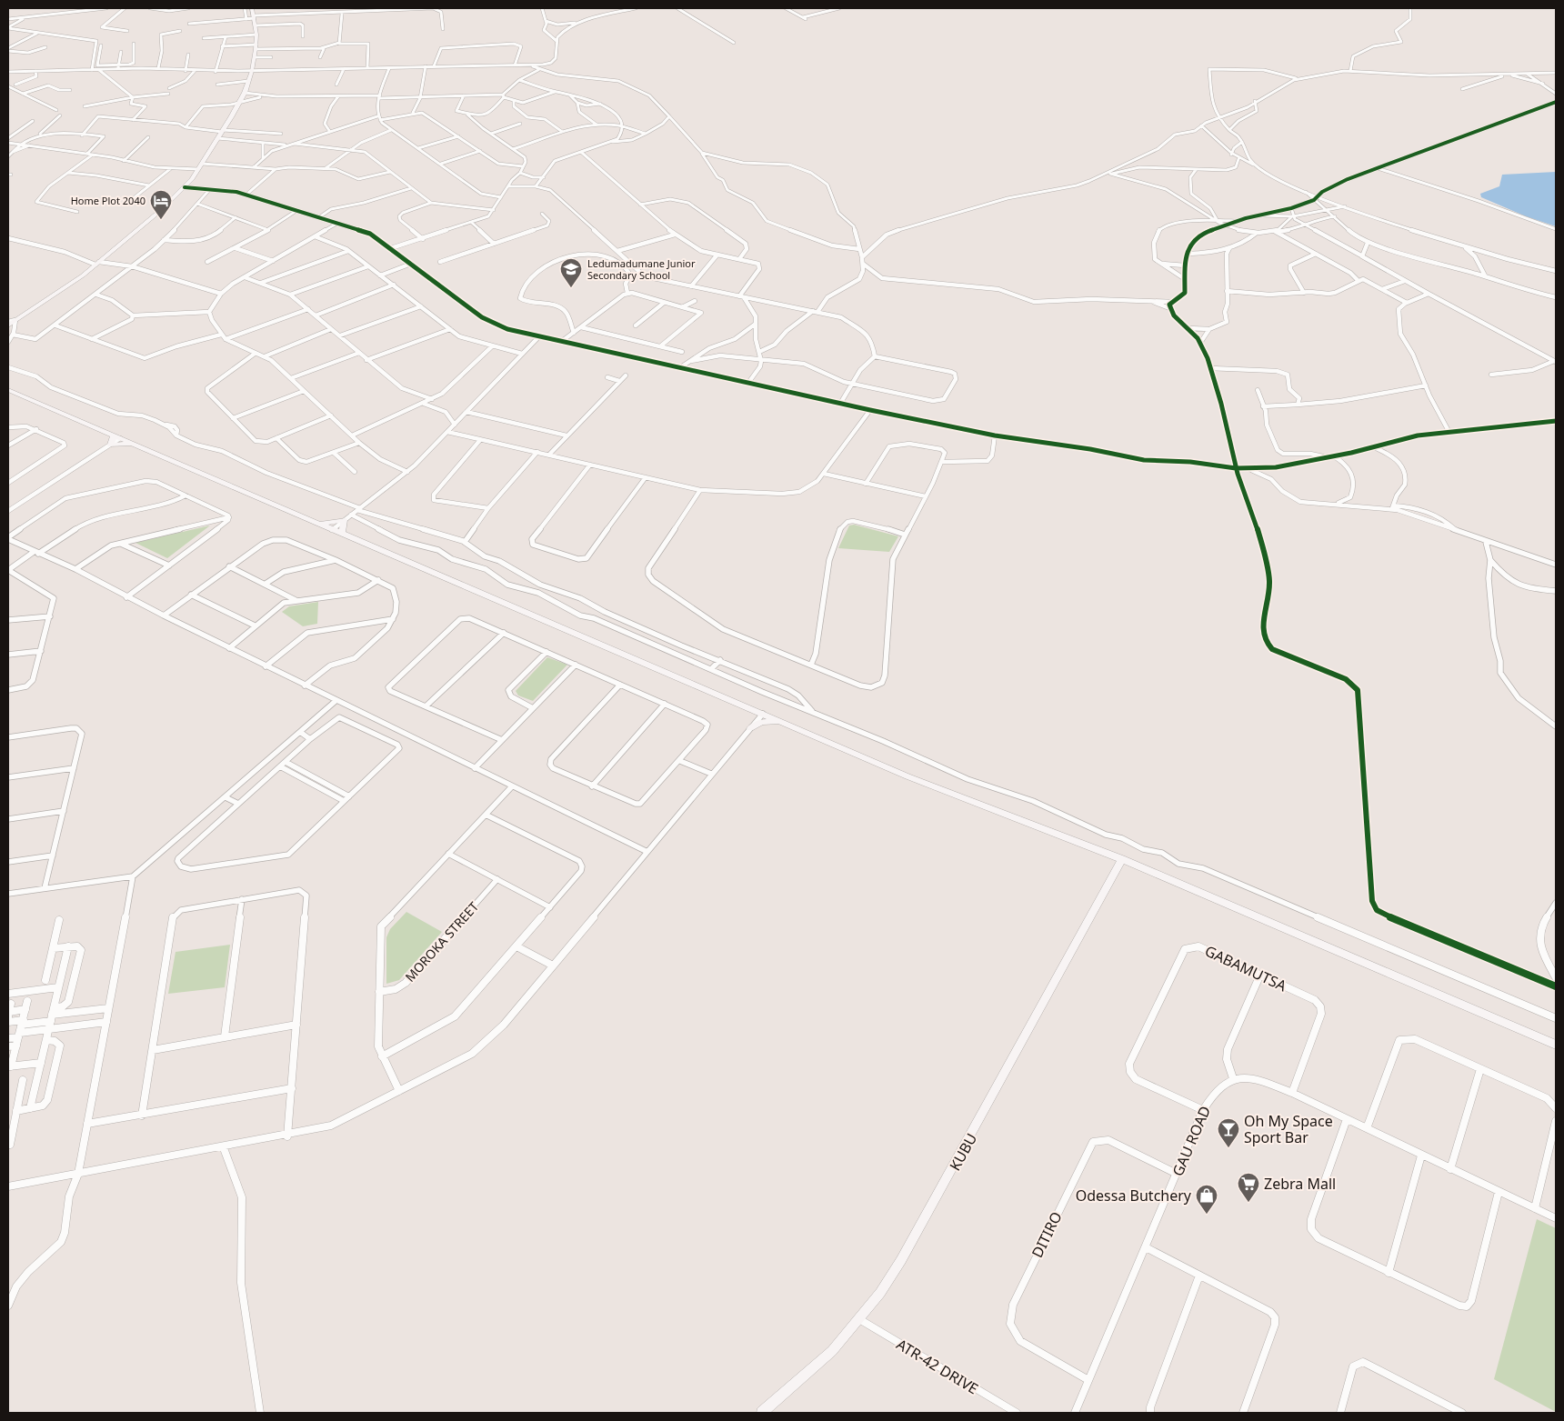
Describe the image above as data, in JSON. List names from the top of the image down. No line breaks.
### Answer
{"streets":{"main road":["KUBU"],"street":["MOROKA STREET","GABAMUTSA","GAU ROAD","DITIRO","ATR-42 DRIVE"]},"crossings":[["GABAMUTSA","GAU ROAD"],["GAU ROAD","DITIRO"],["KUBU","ATR-42 DRIVE"]],"places":{"hotel":["Home Plot 2040"],"school or university":["Ledumadumane Junior Secondary School"],"bar":["Oh My Space Sport Bar"],"supermarket":["Zebra Mall"],"shop":["Odessa Butchery"]}}
